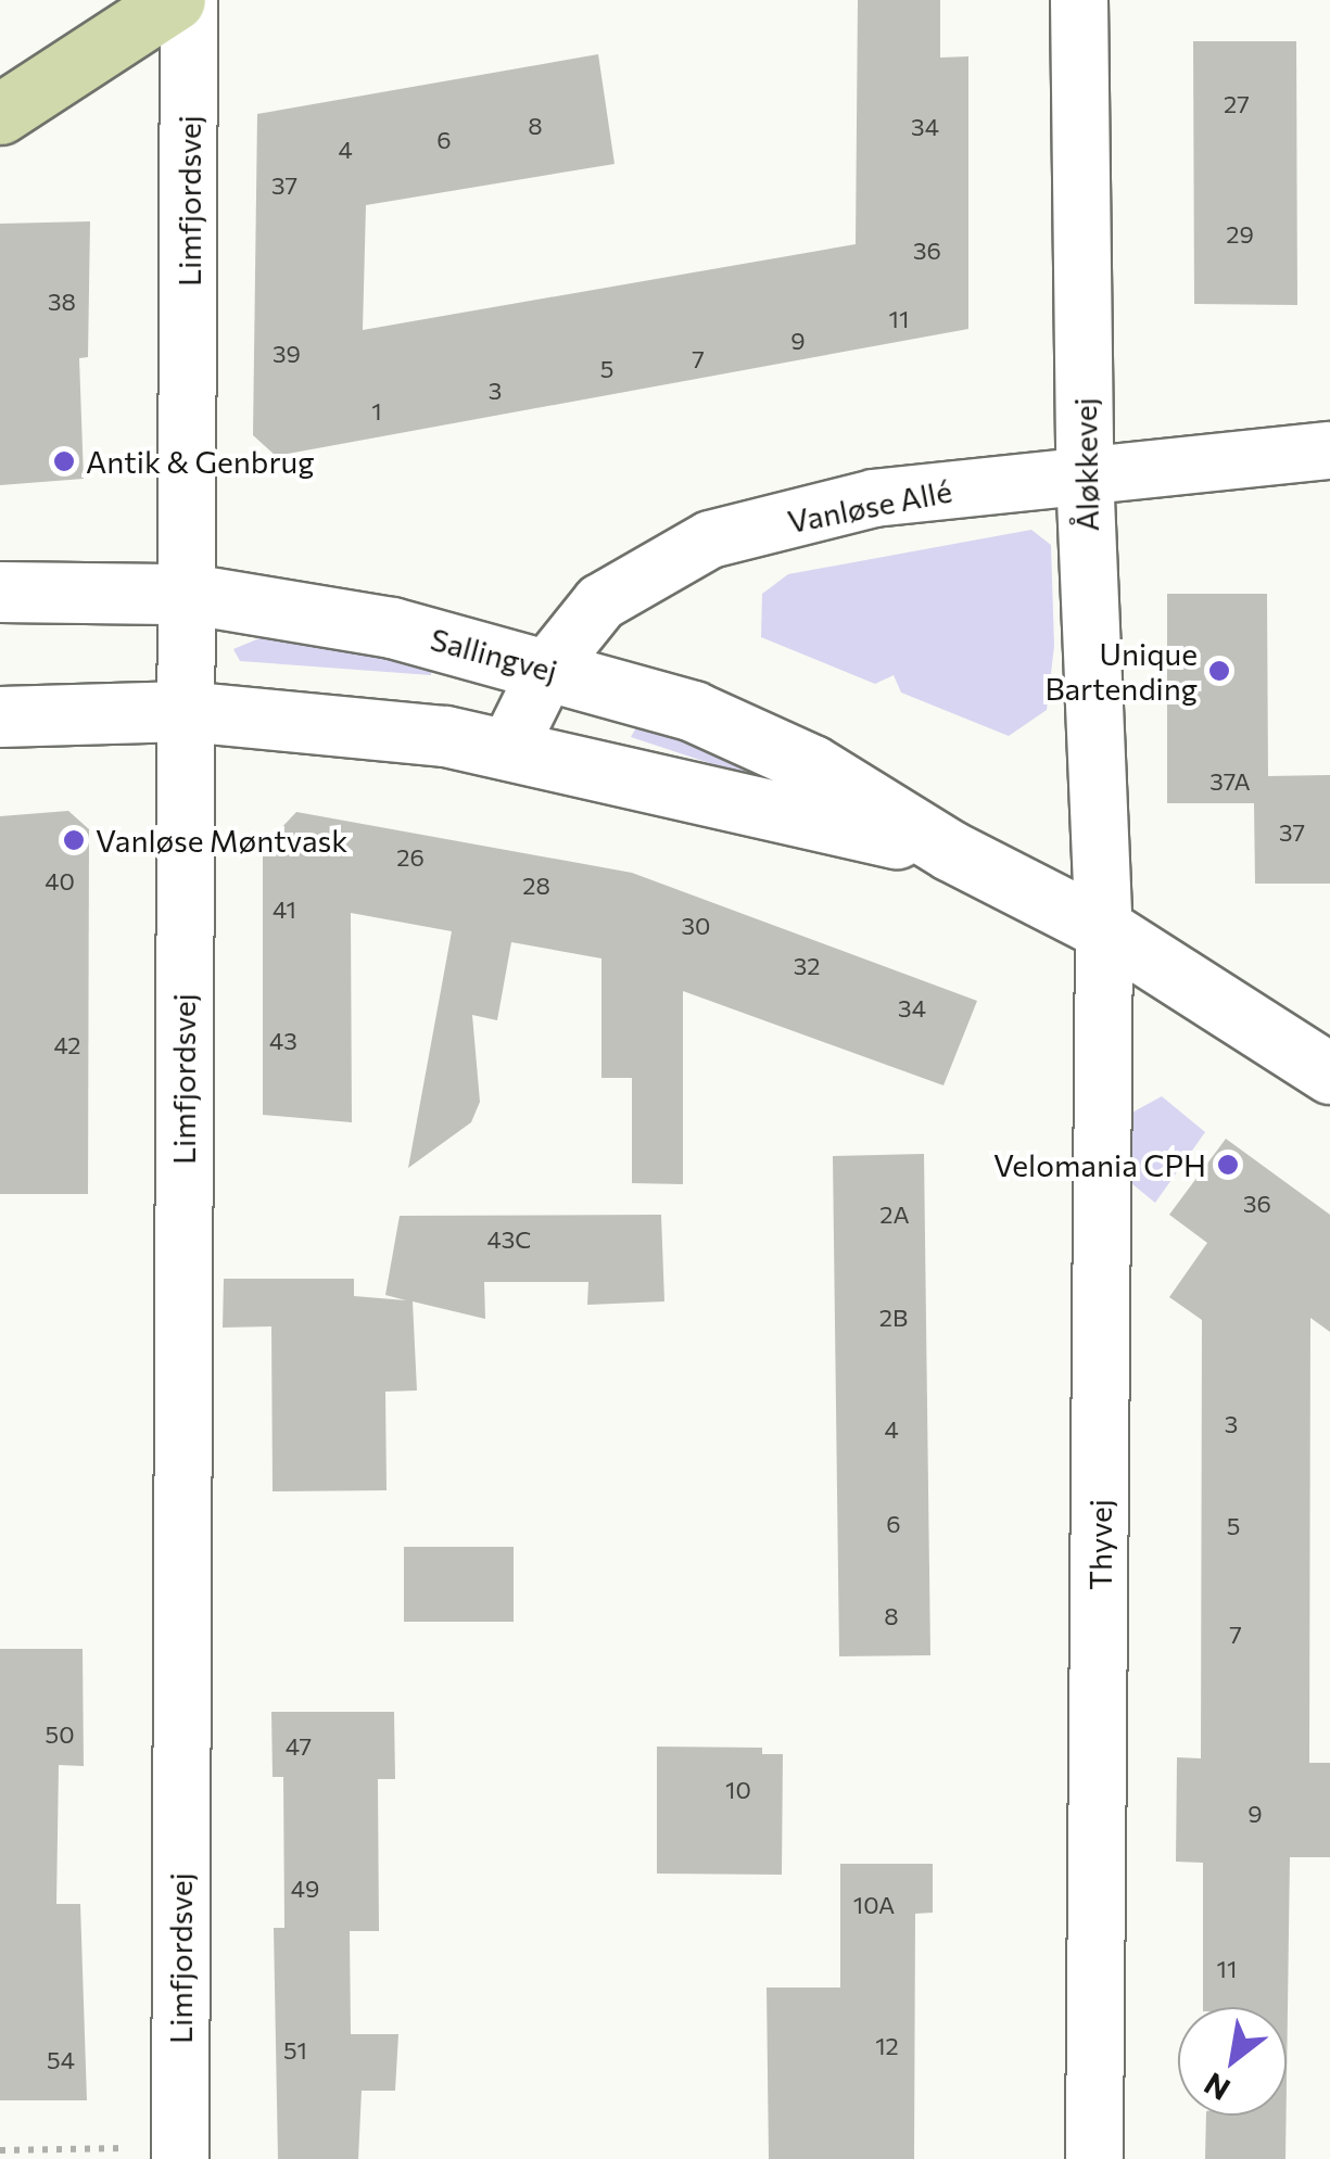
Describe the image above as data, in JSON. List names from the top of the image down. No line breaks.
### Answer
{"streets":{"street":["Limfjordsvej","Åløkkevej","Vanløse Allé","Sallingvej","Thyvej"]},"crossings":[["Limfjordsvej","Sallingvej"],["Åløkkevej","Vanløse Allé"],["Åløkkevej","Sallingvej"],["Åløkkevej","Thyvej"],["Vanløse Allé","Sallingvej"],["Sallingvej","Thyvej"]],"places":["Antik & Genbrug","Unique Bartending","Vanløse Møntvask","Velomania CPH"],"house_numbers":["27","8","34","6","4","37","29","36","38","11","9","39","7","5","3","1","37A","37","26","40","28","41","30","32","34","43","42","36","2A","43C","2B","3","4","6","5","8","7","50","47","10","9","49","10A","11","12","51","54"],"north":"bottom left"}
